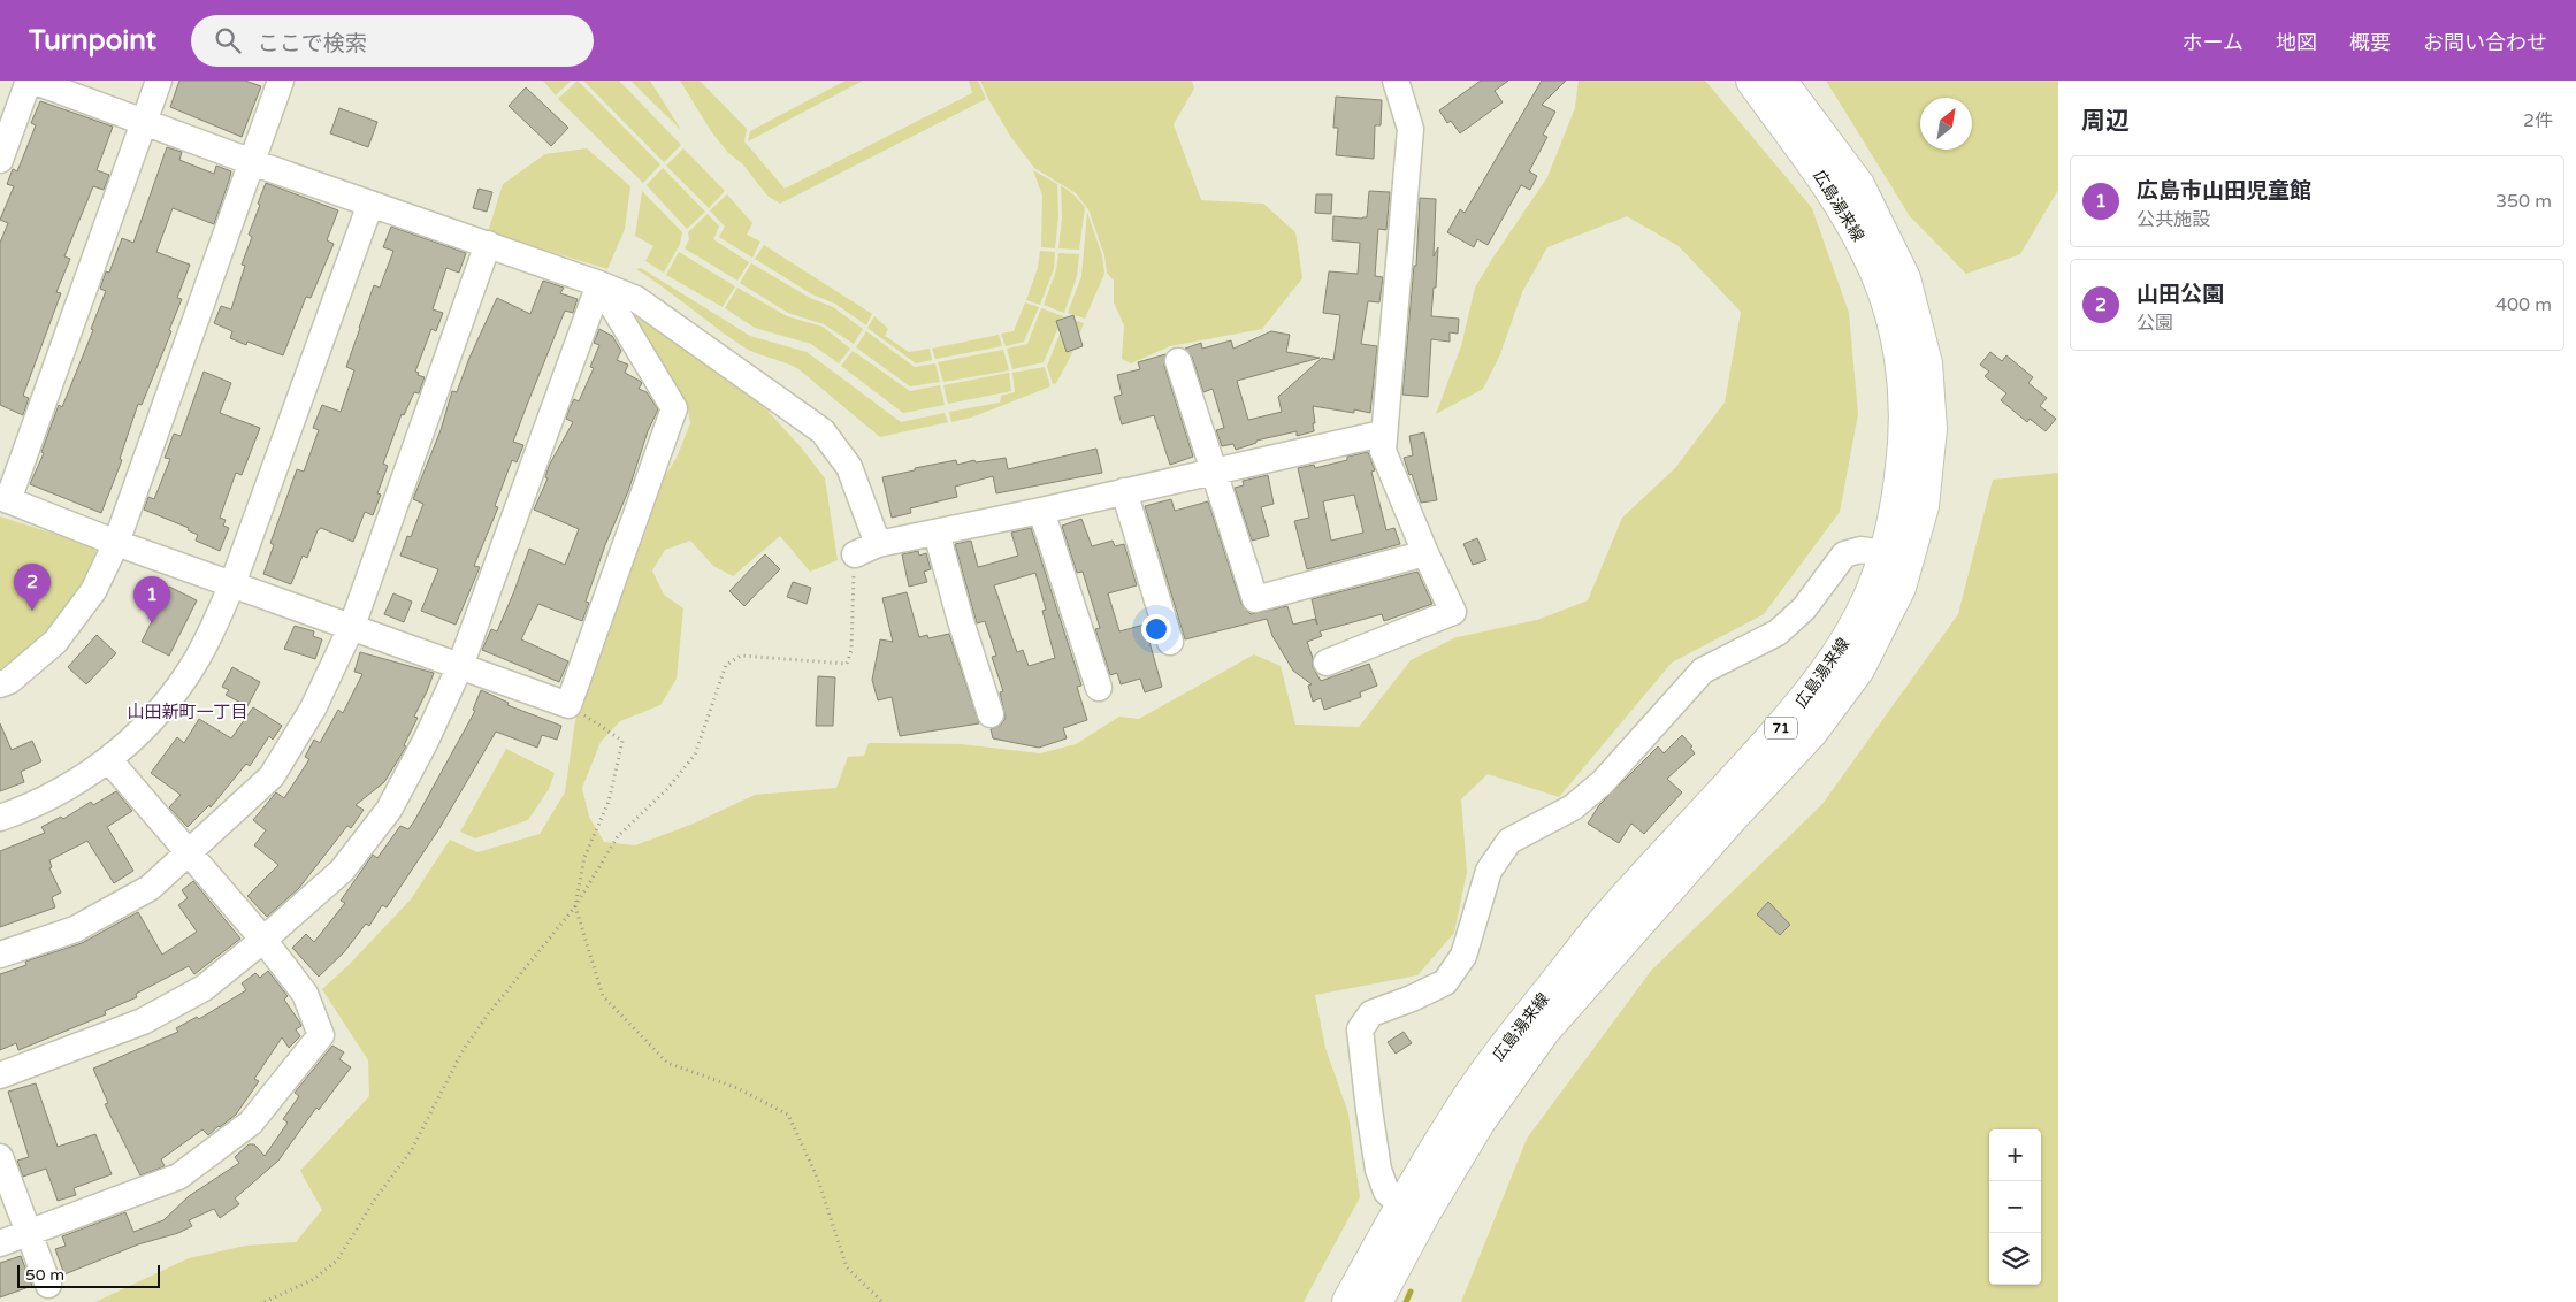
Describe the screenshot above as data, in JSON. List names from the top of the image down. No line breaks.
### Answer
{"streets":{"main road":["広島湯来線","71"]},"districts":["山田新町一丁目"],"scale_bar":"50 m","north":"top right","page":{"header":"Turnpoint","search":"ここで検索","nav":["ホーム","地図","概要","お問い合わせ"],"heading":["周辺","2件"],"list":[{"mark":"1","name":"広島市山田児童館","note":"公共施設","value":"350 m"},{"mark":"2","name":"山田公園","note":"公園","value":"400 m"}],"pins":["2","1"],"map_buttons":["+","−"],"scale":"50 m"}}
